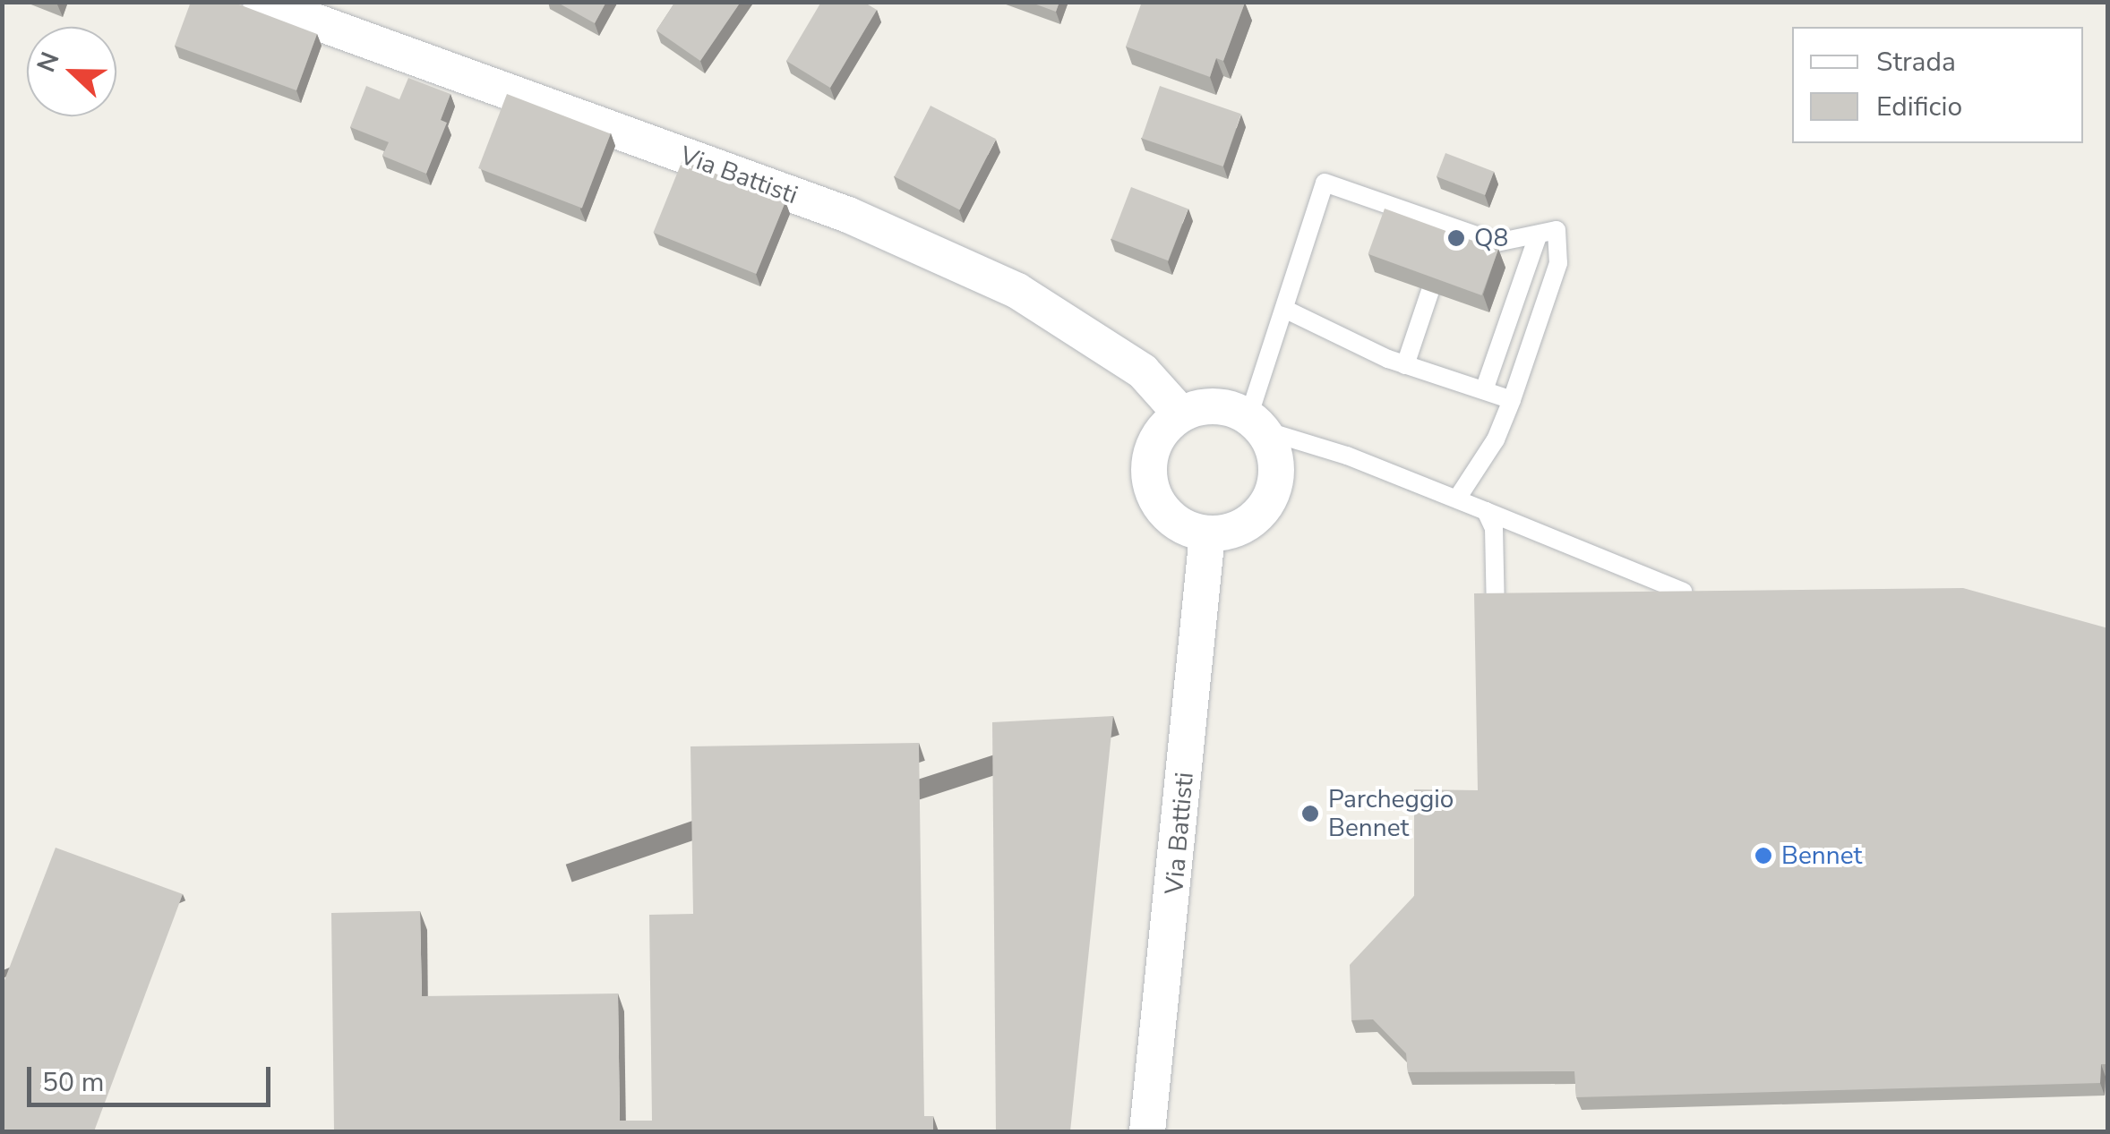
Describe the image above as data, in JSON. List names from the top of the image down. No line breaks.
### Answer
{"streets":{"street":["Via Battisti"]},"places":["Q8","Parcheggio Bennet","Bennet"],"legend":["Strada","Edificio"],"scale_bar":"50 m","north":"left"}
